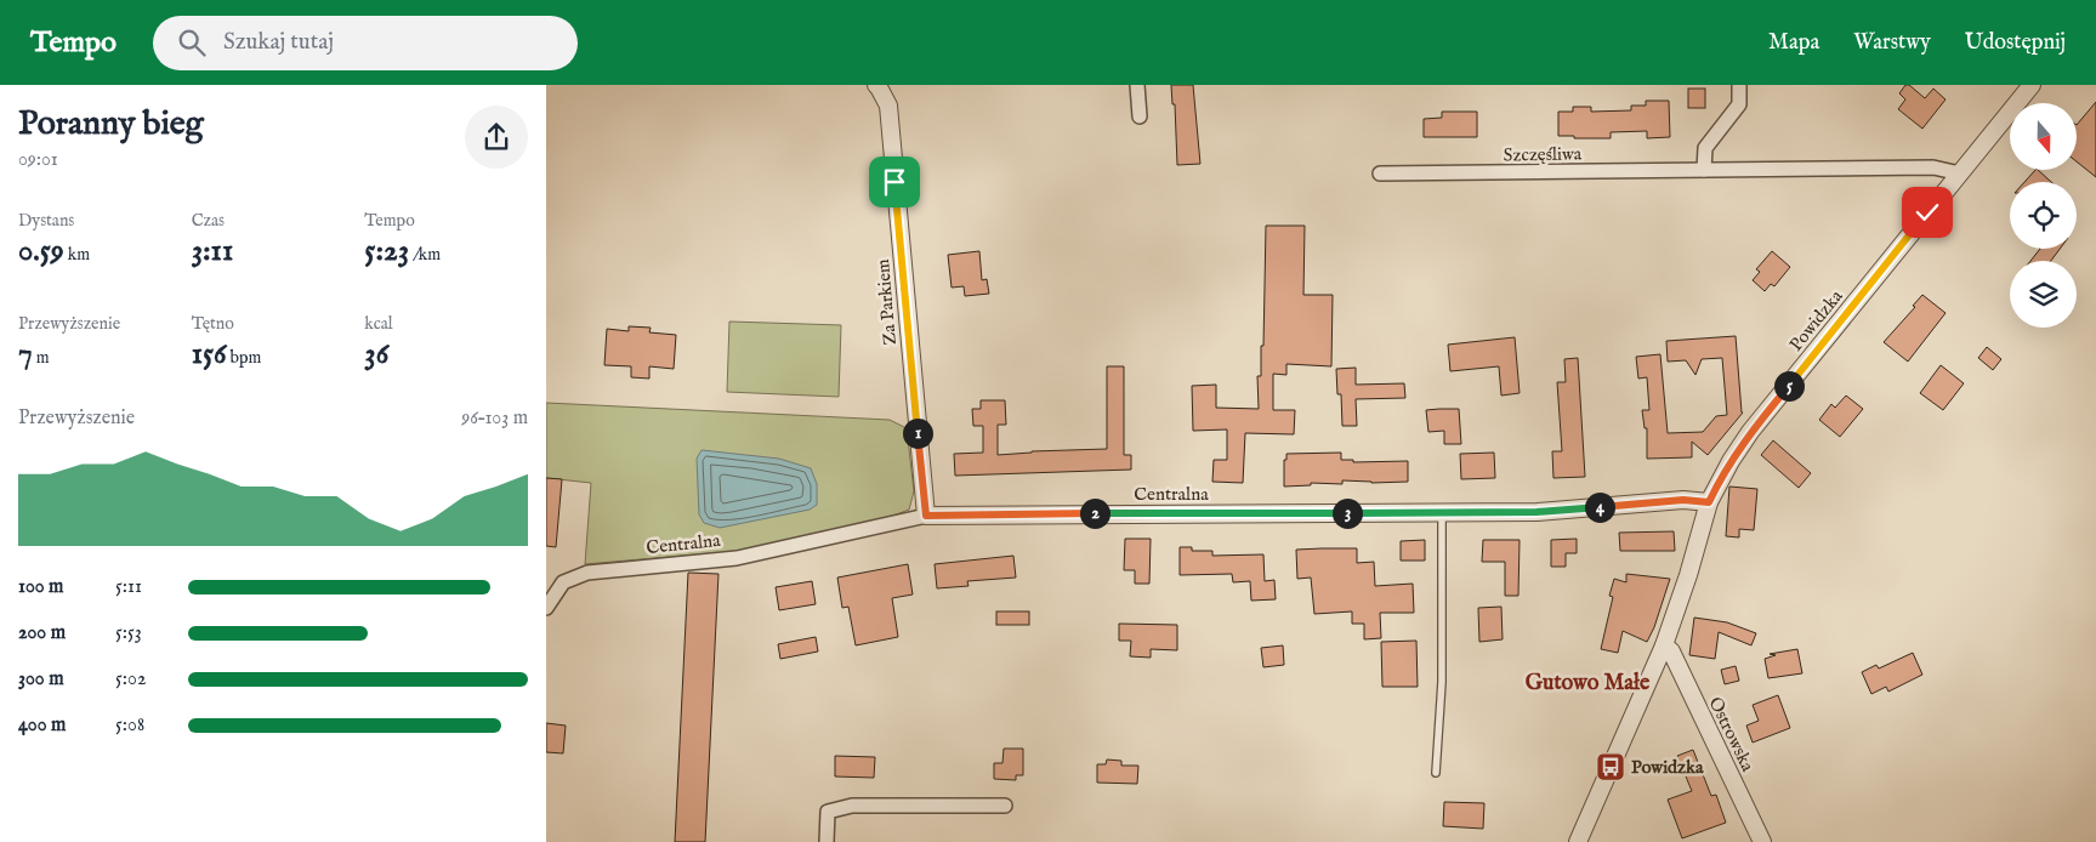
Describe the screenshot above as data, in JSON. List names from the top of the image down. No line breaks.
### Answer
{"streets":{"street":["Szczęśliwa","Za Parkiem","Powidzka","Centralna","Ostrowska"]},"crossings":[["Szczęśliwa","Powidzka"],["Za Parkiem","Centralna"],["Powidzka","Centralna"],["Powidzka","Ostrowska"]],"districts":["Gutowo Małe"],"places":{"bus stop":["Powidzka"]},"north":"bottom","page":{"header":"Tempo","search":"Szukaj tutaj","nav":["Mapa","Warstwy","Udostępnij"],"heading":["Poranny bieg","09:01"],"stats":[["Dystans","0.59 km"],["Czas","3:11"],["Tempo","5:23 /km"],["Przewyższenie","7 m"],["Tętno","156 bpm"],["kcal","36"]],"pins":["5","1","4","2","3"],"chart":["Przewyższenie","96–103 m"],"list":[{"name":"100 m","note":"5:11"},{"name":"200 m","note":"5:53"},{"name":"300 m","note":"5:02"},{"name":"400 m","note":"5:08"}]}}
